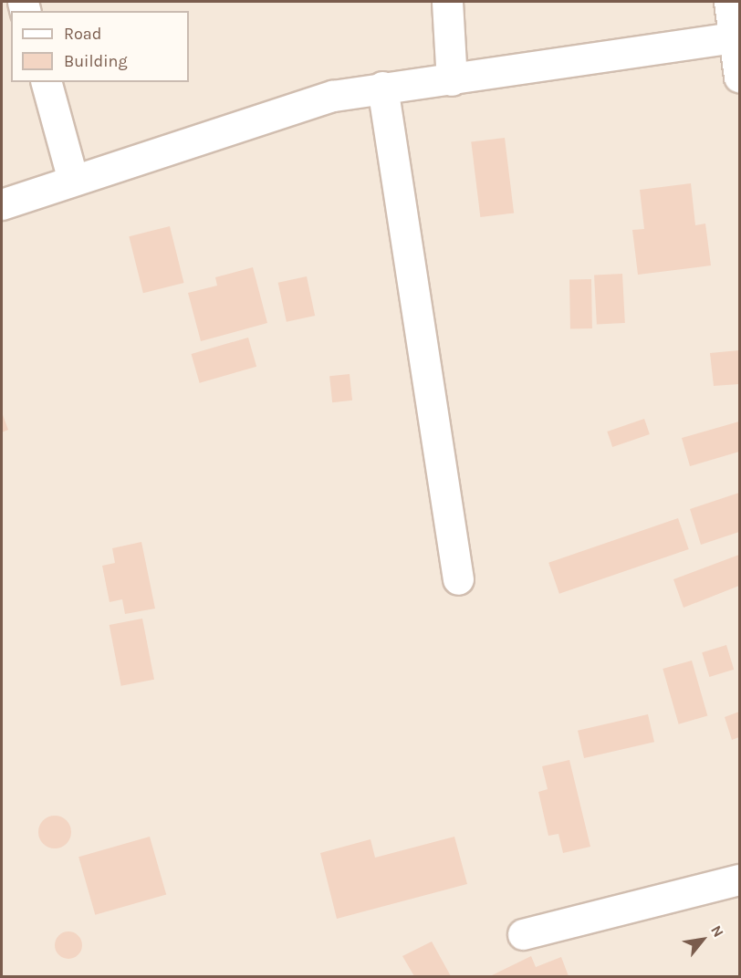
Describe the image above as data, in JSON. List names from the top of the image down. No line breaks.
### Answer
{"legend":["Road","Building"],"north":"top right"}
